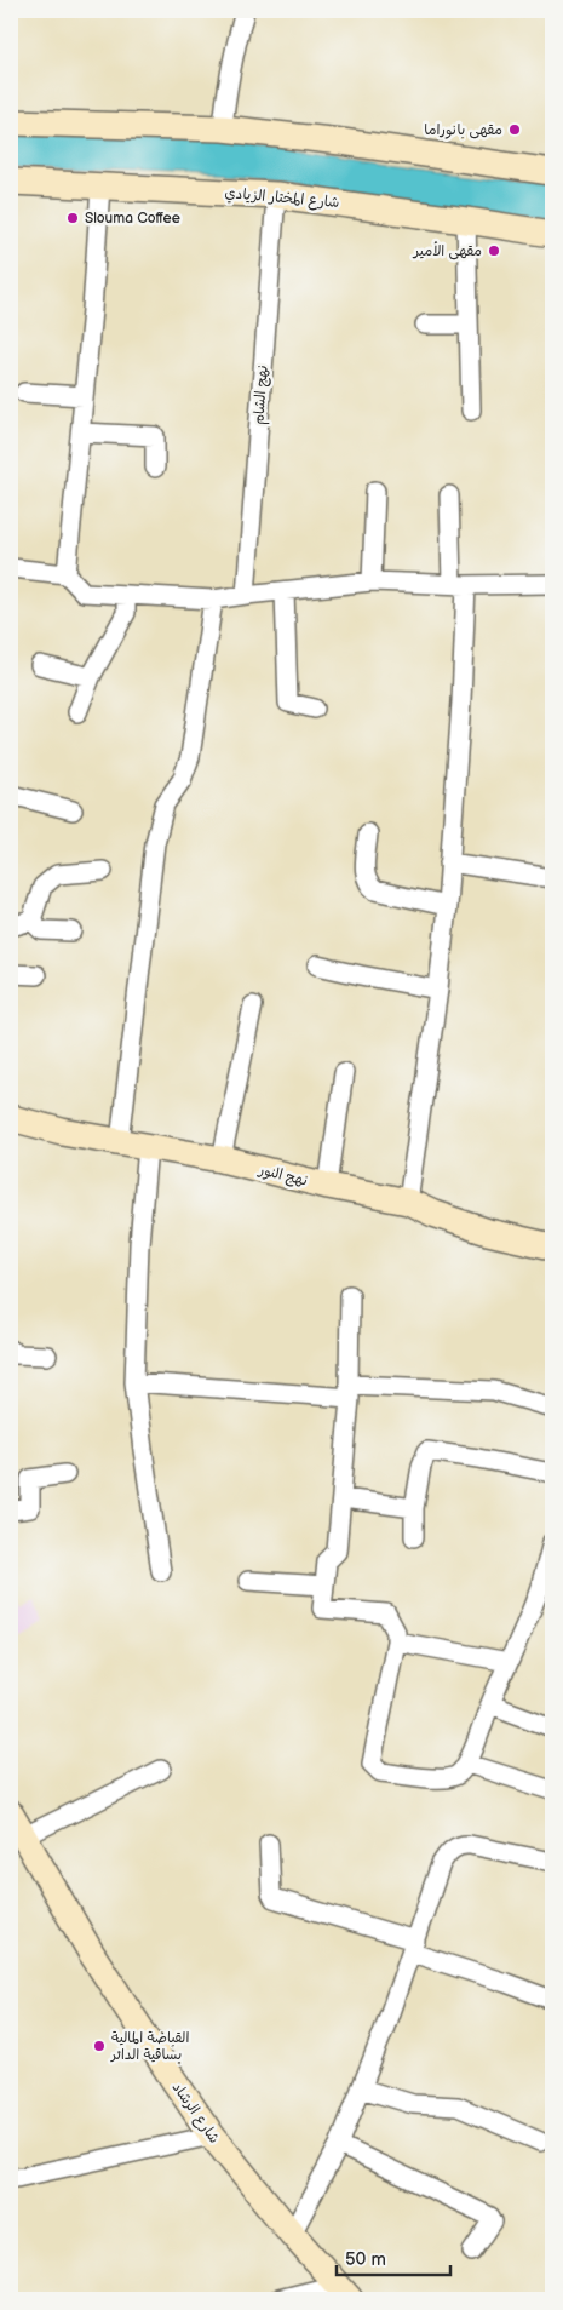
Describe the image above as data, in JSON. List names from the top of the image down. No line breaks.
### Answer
{"streets":{"street":["شارع المختار الزيادي","نهج الشام","نهج النور","شارع الرشاد"]},"crossings":[["شارع المختار الزيادي","نهج الشام"]],"places":["مقهى بانوراما","Slouma Coffee","مقهى الأمير","القباضة المالية بساقية الدائر"],"scale_bar":"50 m"}
